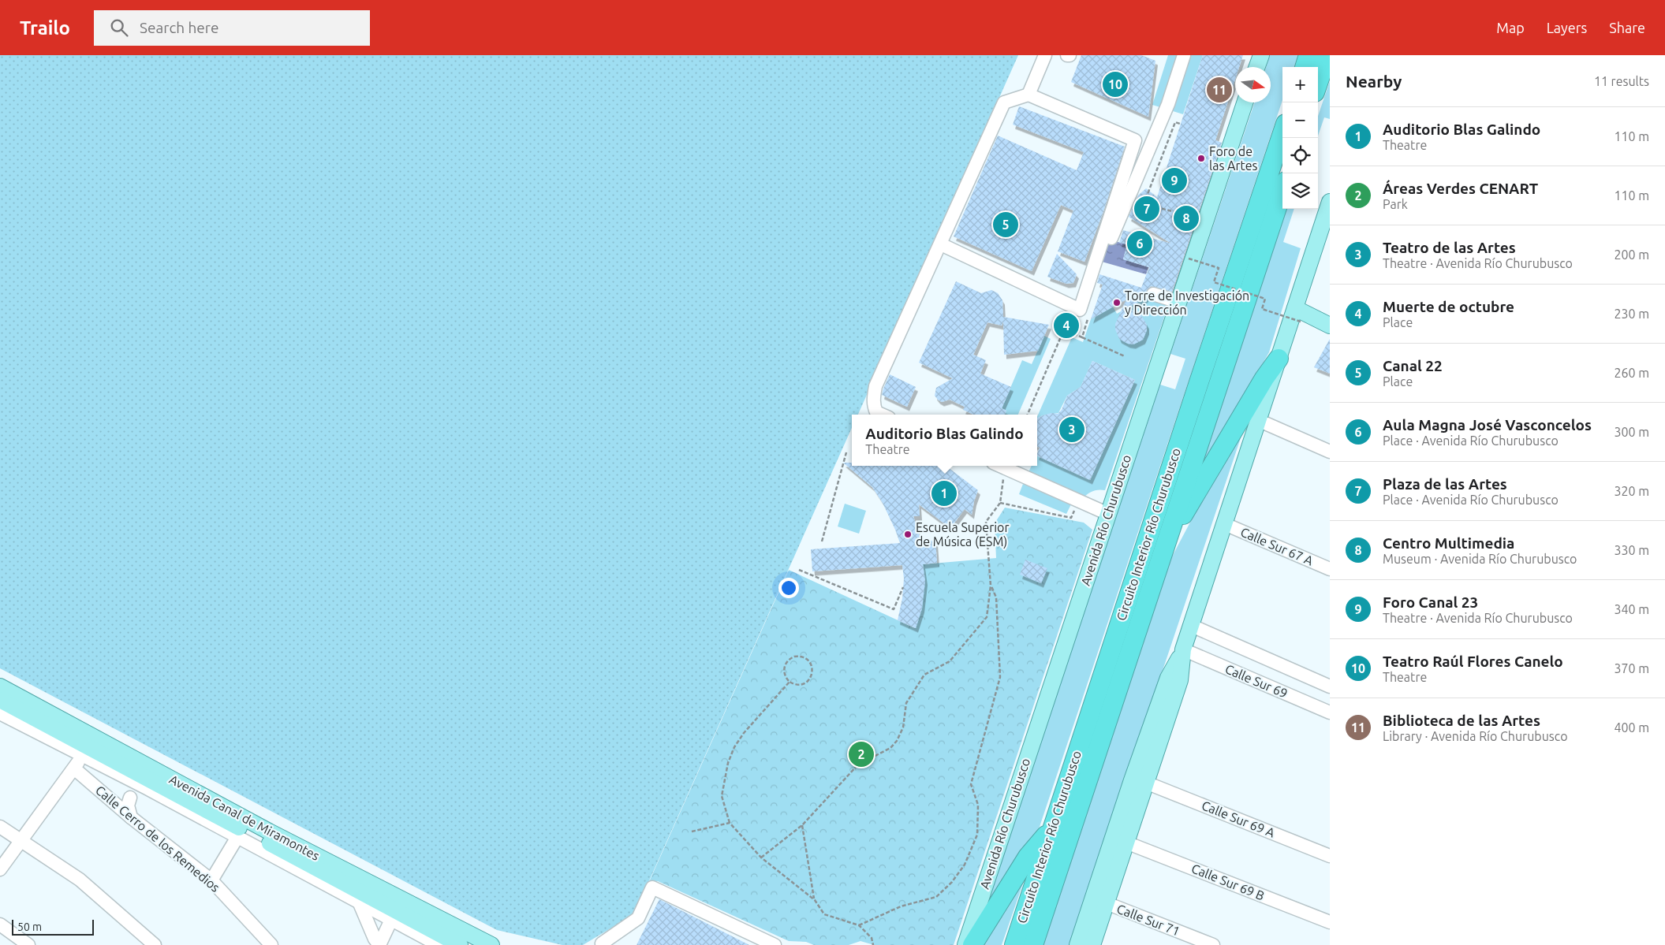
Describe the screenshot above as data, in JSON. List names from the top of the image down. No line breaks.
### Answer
{"streets":{"highway":["Circuito Interior Río Churubusco"],"main road":["Avenida Río Churubusco","Avenida Canal de Miramontes"],"street":["Calle Sur 67 A","Calle Sur 69","Calle Sur 69 A","Calle Cerro de los Remedios","Calle Sur 69 B","Calle Sur 71"]},"places":["Foro de las Artes","Torre de Investigación y Dirección","Escuela Superior de Música (ESM)"],"scale_bar":"50 m","north":"right","page":{"header":"Trailo","search":"Search here","nav":["Map","Layers","Share"],"heading":["Nearby","11 results"],"map_buttons":["+","−"],"pins":["10","11","9","7","8","5","6","4","3","1","2"],"list":[{"mark":"1","name":"Auditorio Blas Galindo","note":"Theatre","value":"110 m"},{"mark":"2","name":"Áreas Verdes CENART","note":"Park","value":"110 m"},{"mark":"3","name":"Teatro de las Artes","note":"Theatre · Avenida Río Churubusco","value":"200 m"},{"mark":"4","name":"Muerte de octubre","note":"Place","value":"230 m"},{"mark":"5","name":"Canal 22","note":"Place","value":"260 m"},{"mark":"6","name":"Aula Magna José Vasconcelos","note":"Place · Avenida Río Churubusco","value":"300 m"},{"mark":"7","name":"Plaza de las Artes","note":"Place · Avenida Río Churubusco","value":"320 m"},{"mark":"8","name":"Centro Multimedia","note":"Museum · Avenida Río Churubusco","value":"330 m"},{"mark":"9","name":"Foro Canal 23","note":"Theatre · Avenida Río Churubusco","value":"340 m"},{"mark":"10","name":"Teatro Raúl Flores Canelo","note":"Theatre","value":"370 m"},{"mark":"11","name":"Biblioteca de las Artes","note":"Library · Avenida Río Churubusco","value":"400 m"}],"popup":["Auditorio Blas Galindo","Theatre"],"scale":"50 m"}}
